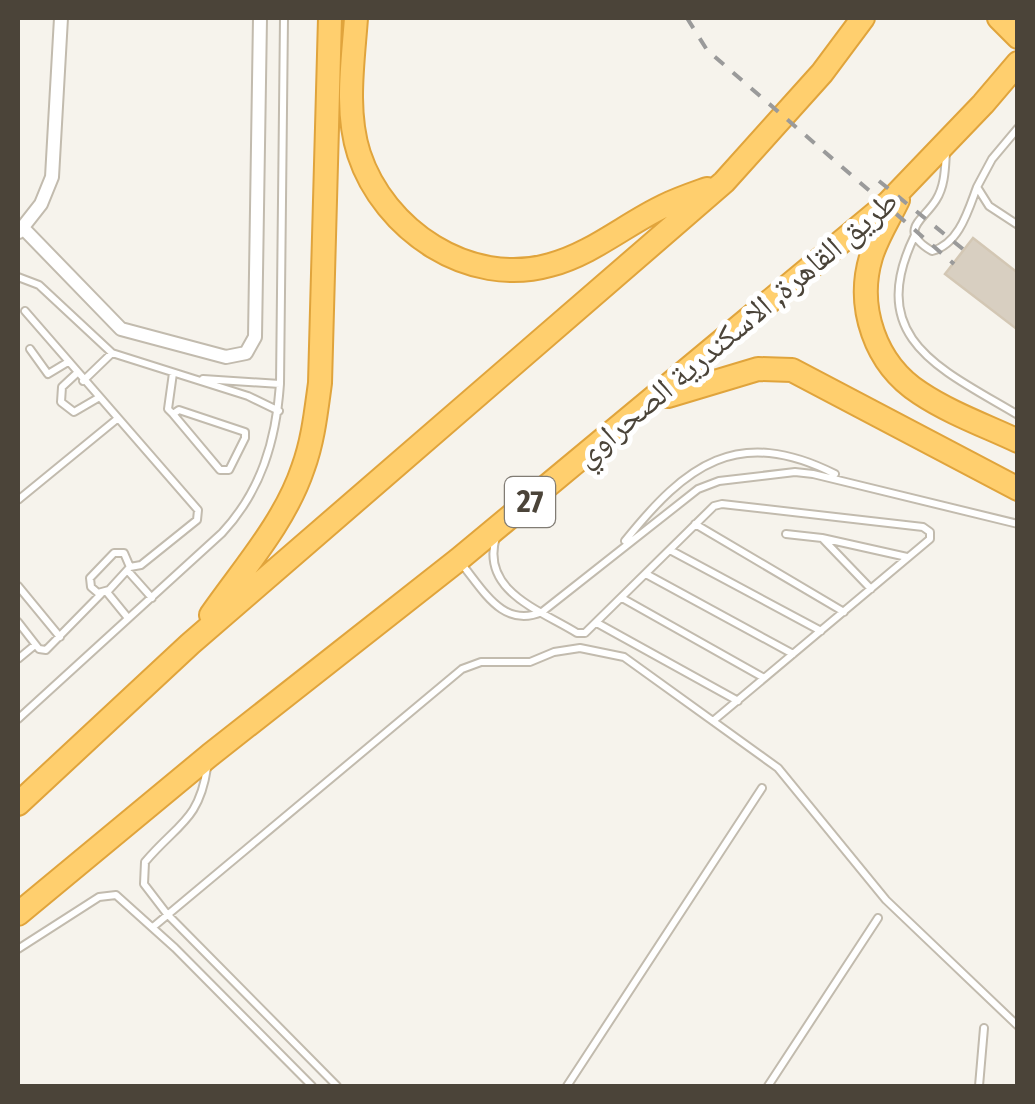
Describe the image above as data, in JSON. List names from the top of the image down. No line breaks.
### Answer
{"streets":{"highway":["طريق القاهرة, الاسكندرية الصحراوي","27"]}}
